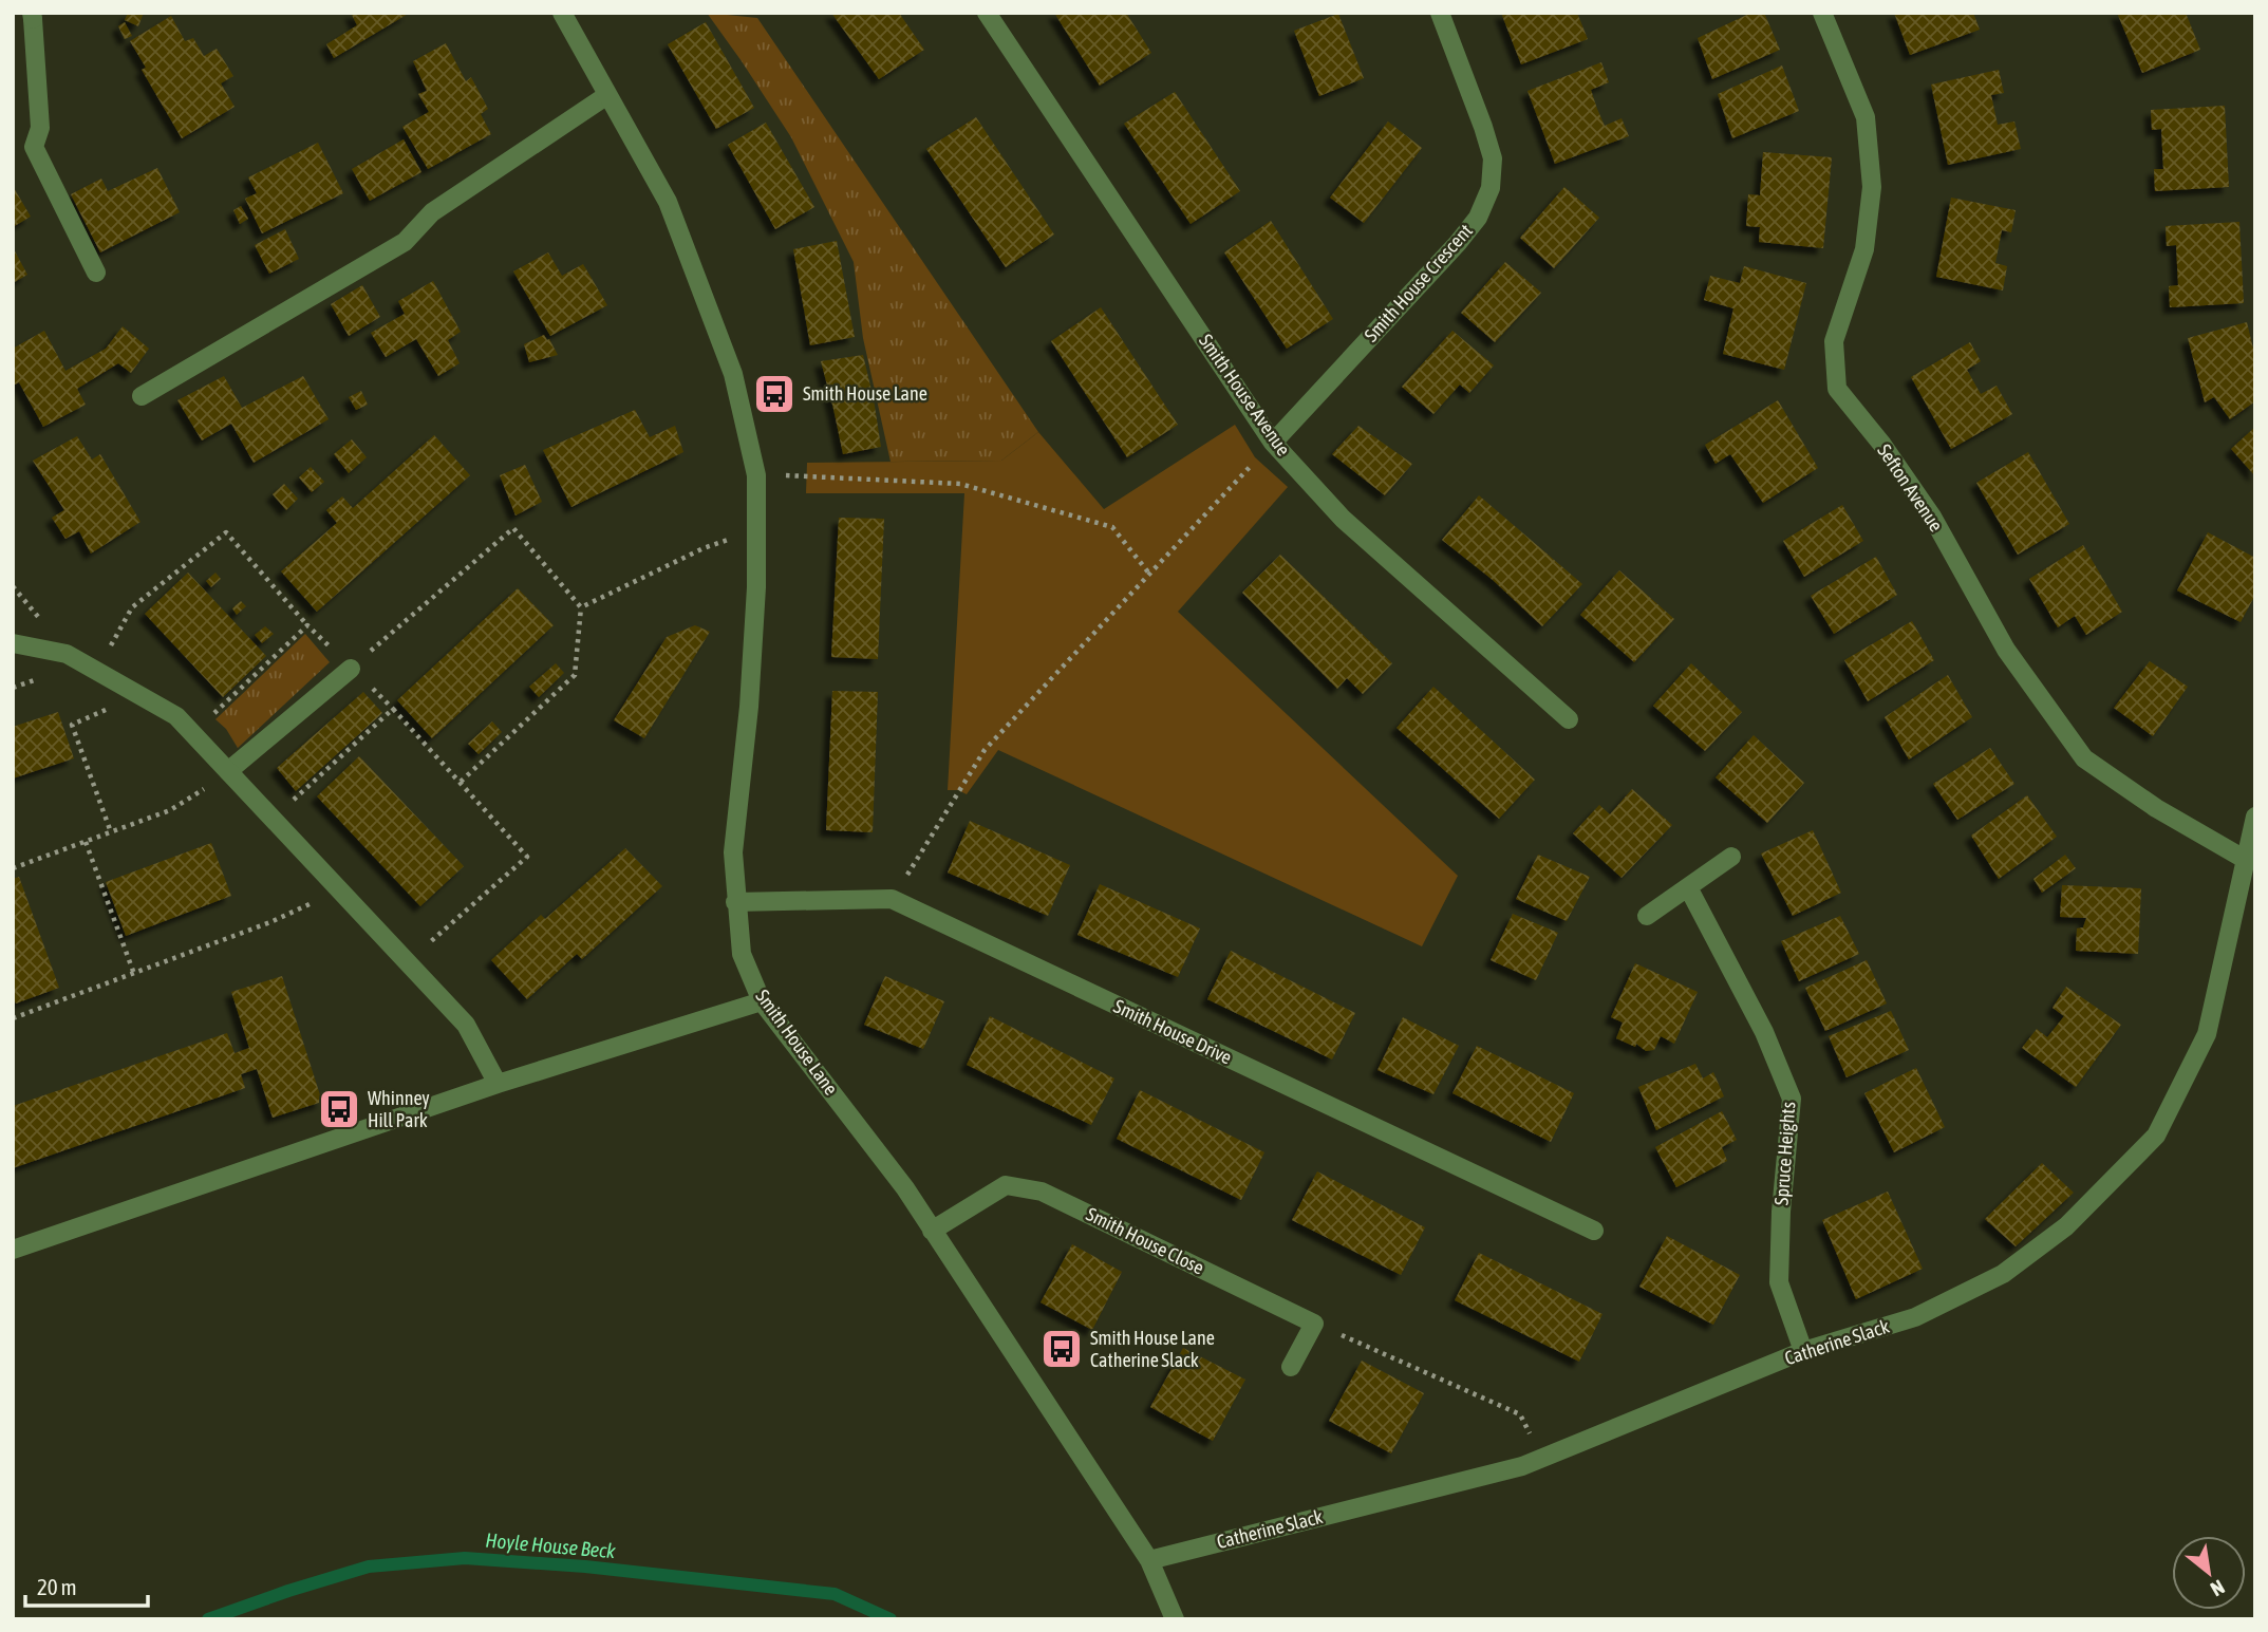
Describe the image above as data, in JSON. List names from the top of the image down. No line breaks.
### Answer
{"streets":{"street":["Smith House Crescent","Smith House Avenue","Sefton Avenue","Smith House Drive","Smith House Lane","Spruce Heights","Smith House Close","Catherine Slack"]},"crossings":[["Smith House Crescent","Smith House Avenue"],["Sefton Avenue","Catherine Slack"],["Smith House Drive","Smith House Lane"],["Smith House Lane","Smith House Close"],["Smith House Lane","Catherine Slack"],["Spruce Heights","Catherine Slack"]],"water":["Hoyle House Beck"],"places":{"bus stop":["Smith House Lane","Whinney Hill Park","Smith House Lane Catherine Slack"]},"scale_bar":"20 m","north":"bottom right"}
